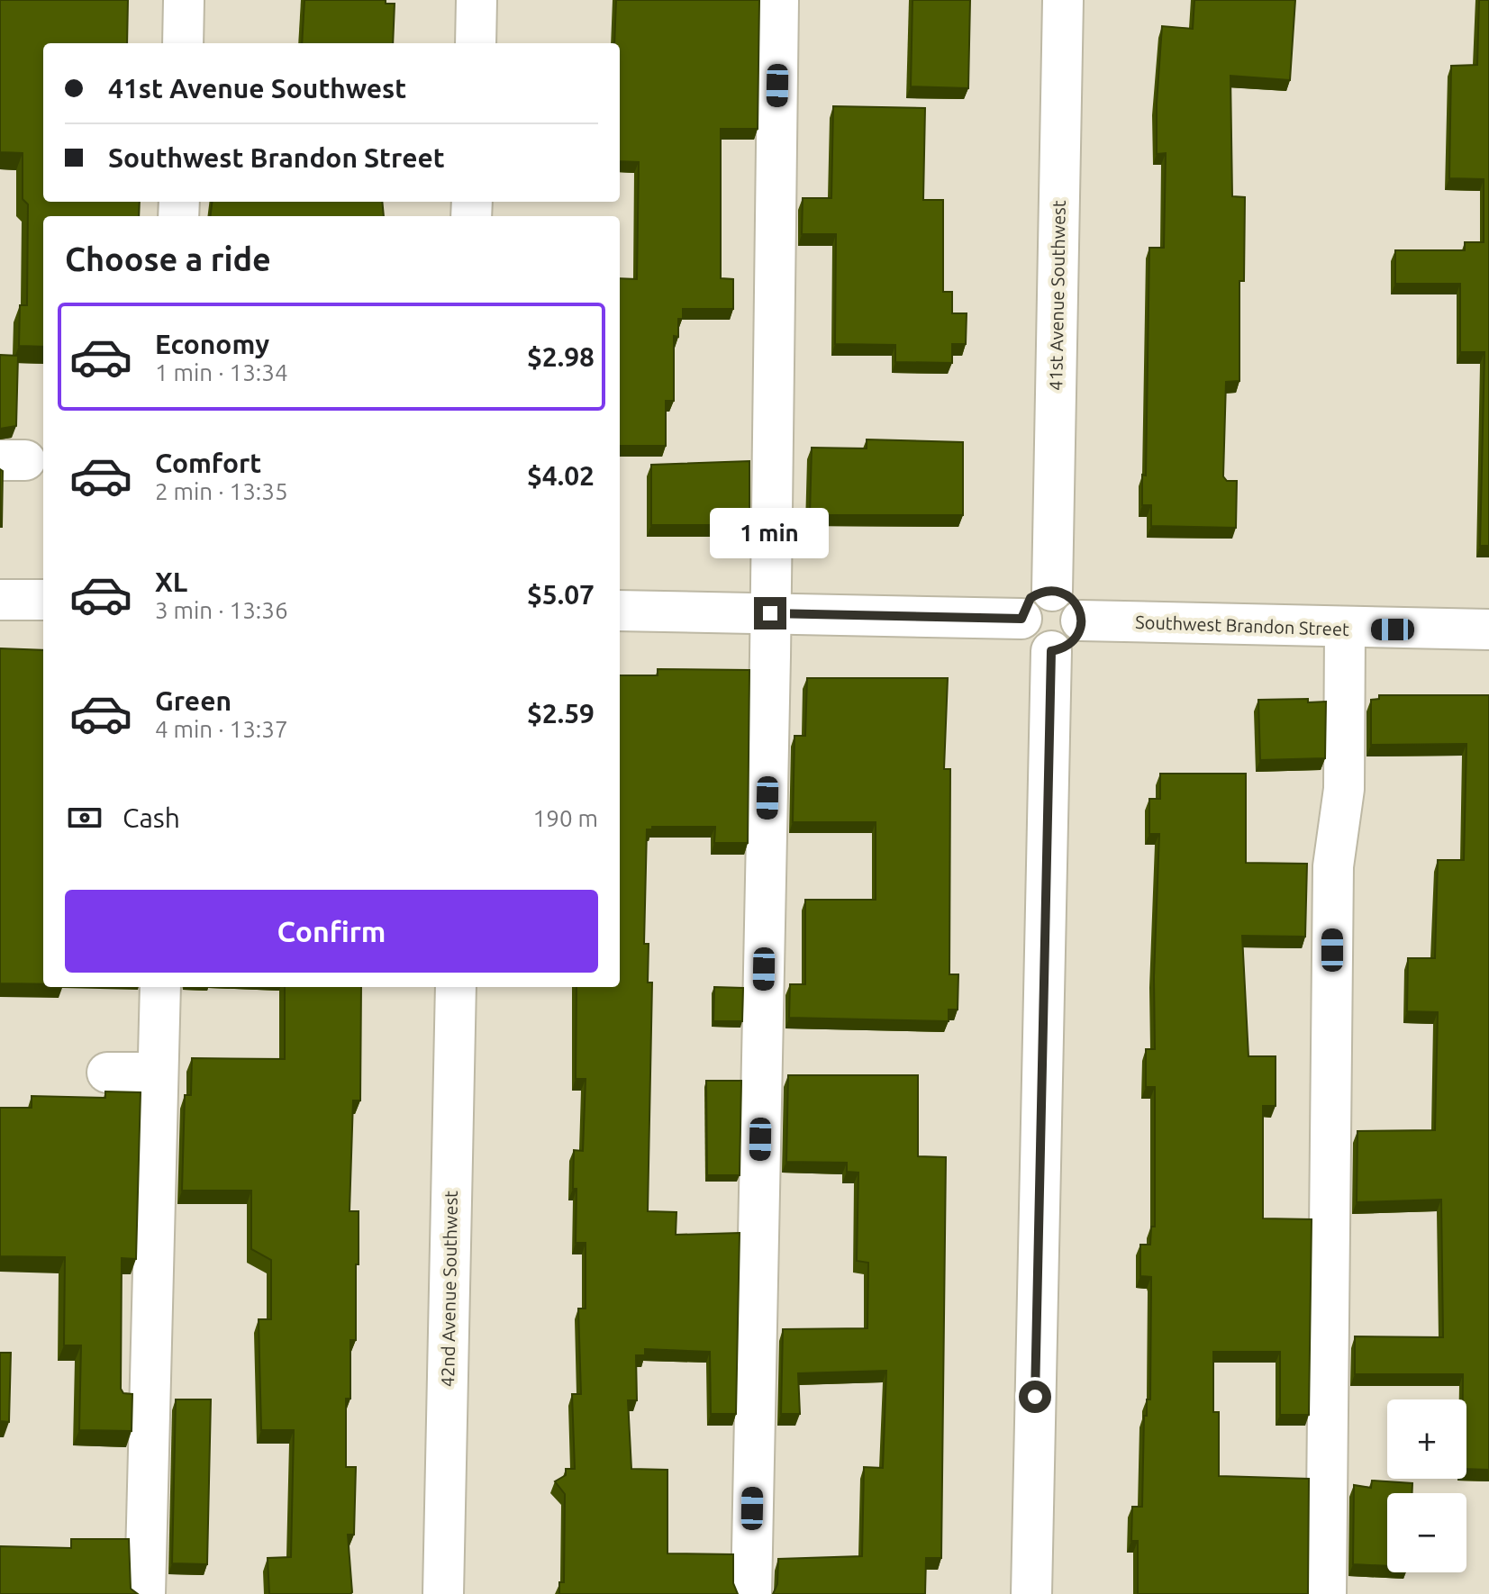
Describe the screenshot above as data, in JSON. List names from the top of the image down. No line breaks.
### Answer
{"streets":{"street":["41st Avenue Southwest","Southwest Brandon Street","42nd Avenue Southwest"]},"crossings":[["41st Avenue Southwest","Southwest Brandon Street"]],"page":{"banner":["41st Avenue Southwest","Southwest Brandon Street"],"heading":"Choose a ride","list":[{"name":"Economy","note":"1 min · 13:34","value":"$2.98"},{"name":"Comfort","note":"2 min · 13:35","value":"$4.02"},{"name":"XL","note":"3 min · 13:36","value":"$5.07"},{"name":"Green","note":"4 min · 13:37","value":"$2.59"}],"bubble":"1 min","pay":["Cash","190 m"],"buttons":"Confirm","map_buttons":["+","−"]}}
